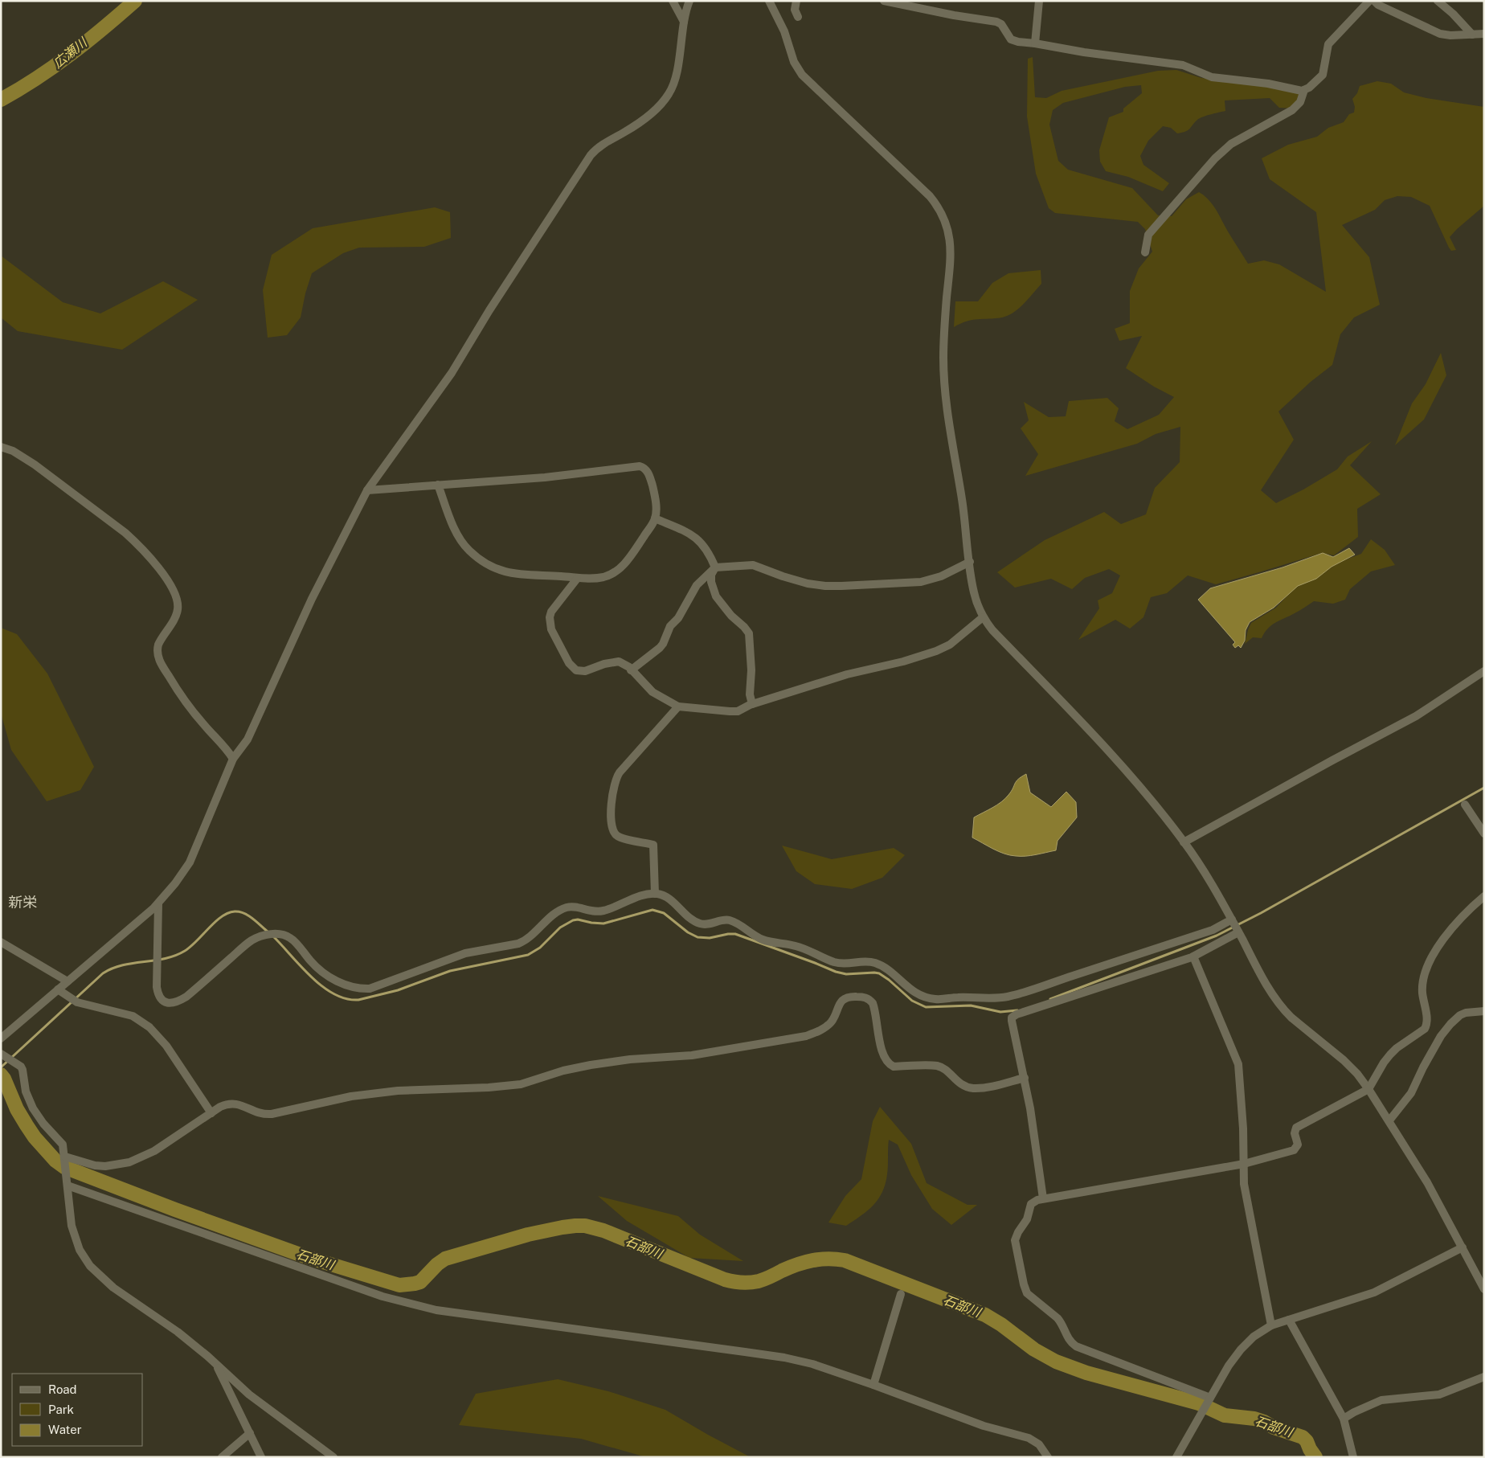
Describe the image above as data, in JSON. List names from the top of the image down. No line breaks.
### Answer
{"districts":["新栄"],"water":["広瀬川","石部川"],"legend":["Road","Park","Water"]}
